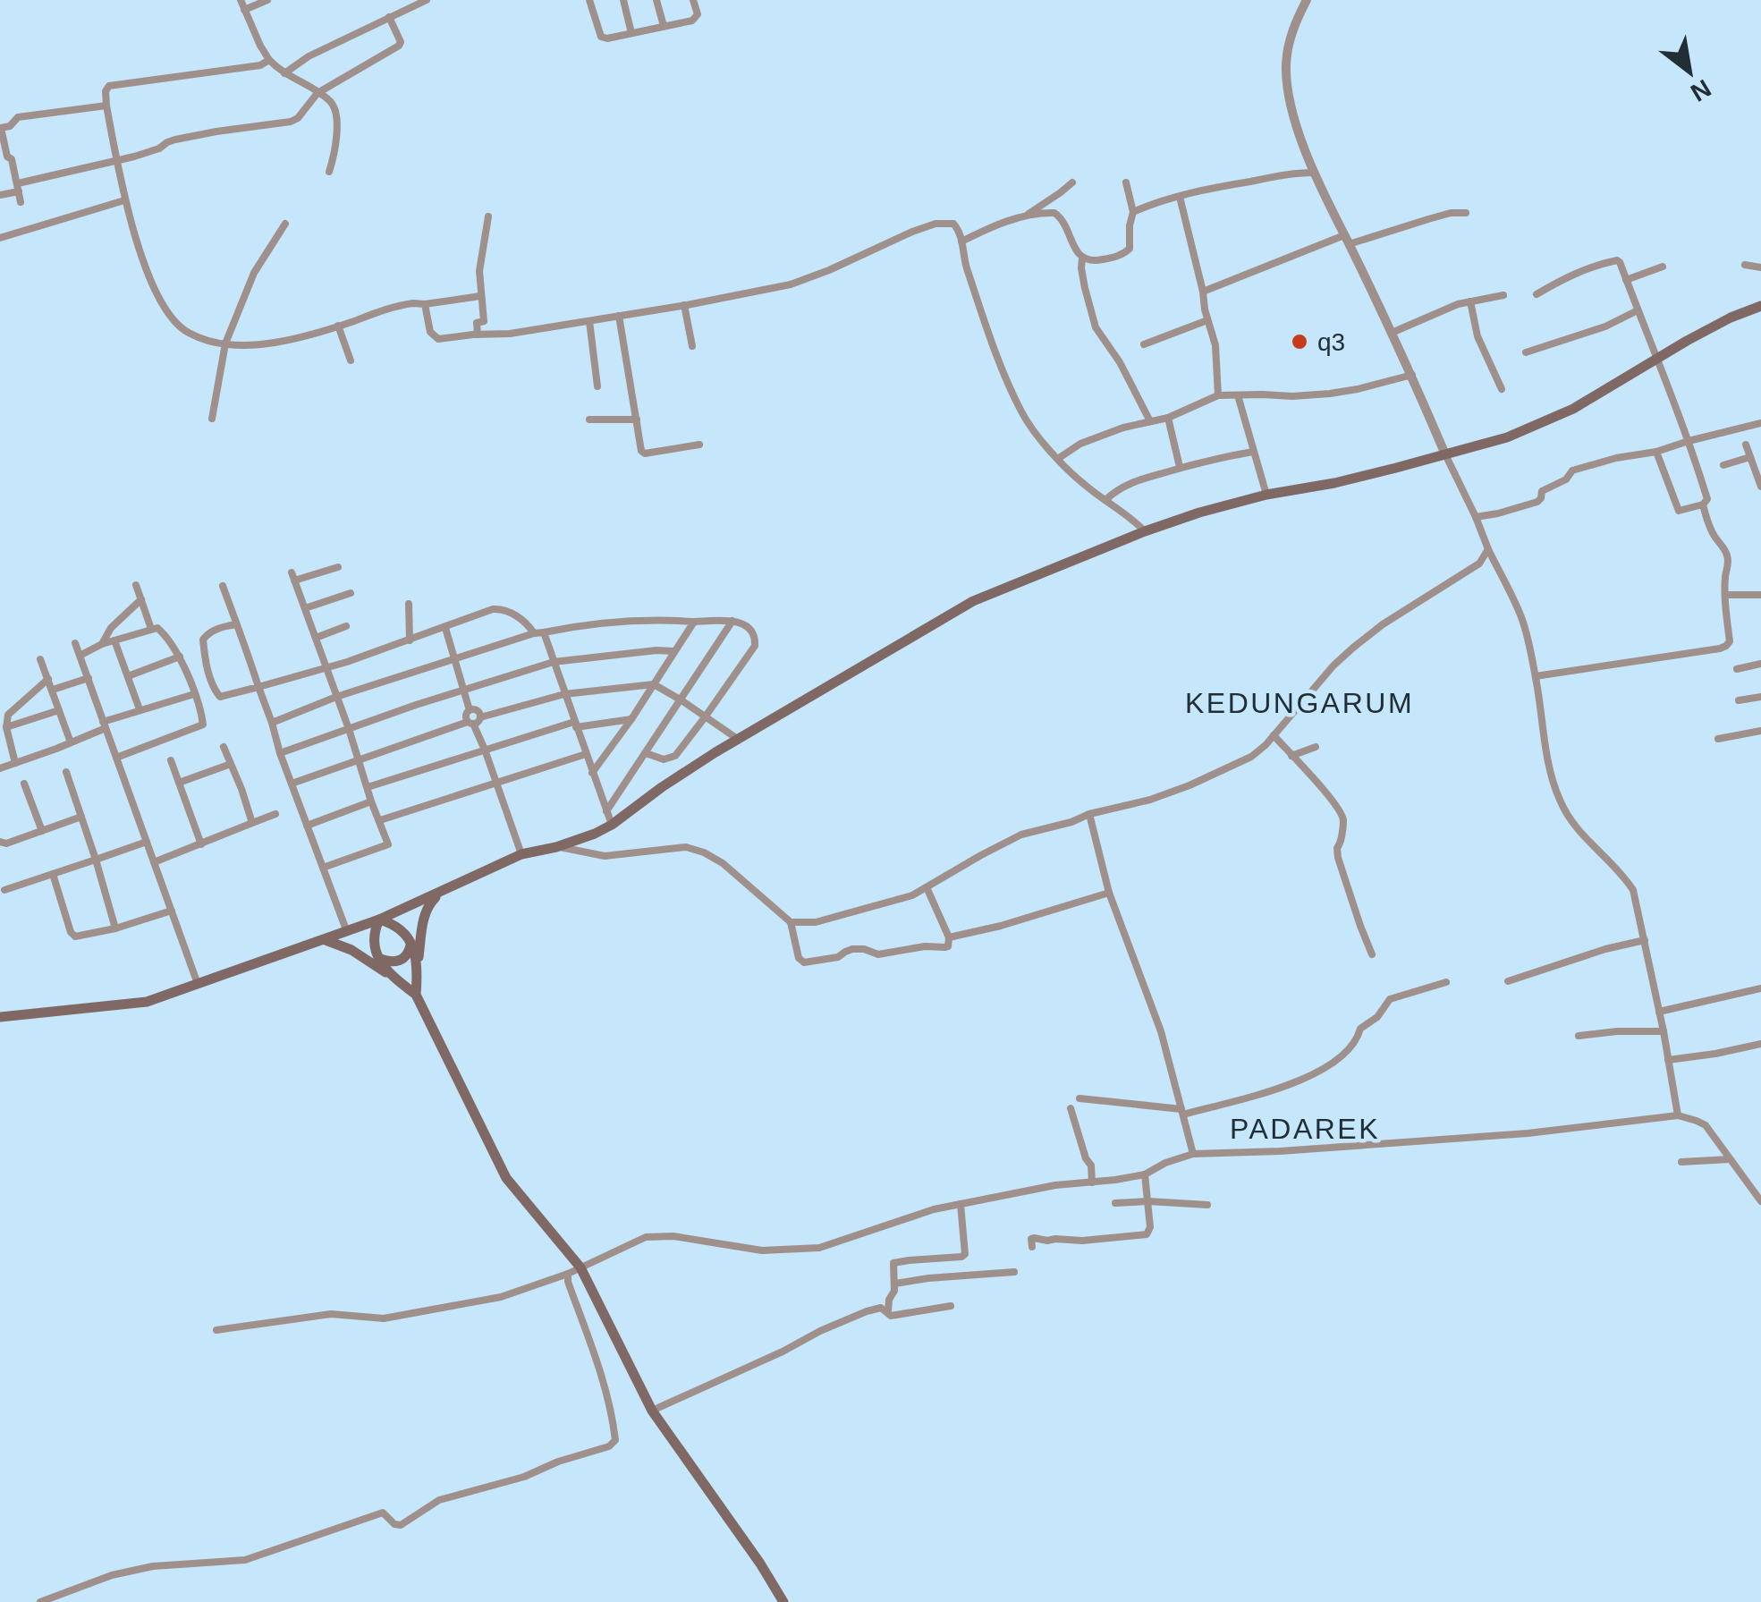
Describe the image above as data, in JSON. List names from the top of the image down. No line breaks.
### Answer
{"districts":["KEDUNGARUM","PADAREK"],"places":["q3"],"north":"bottom right"}
